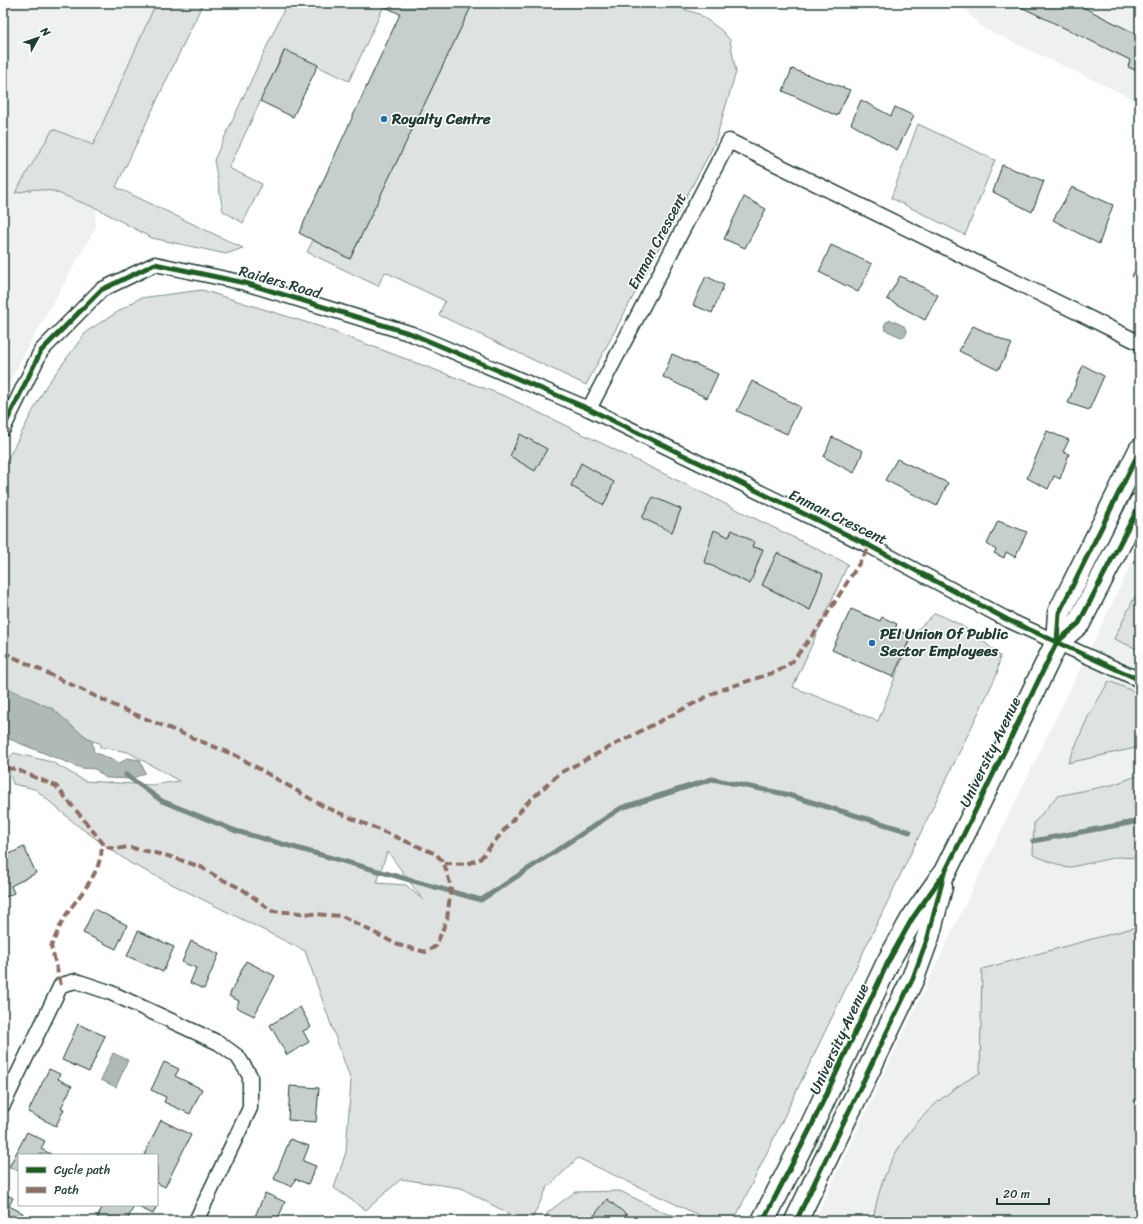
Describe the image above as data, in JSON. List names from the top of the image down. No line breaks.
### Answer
{"streets":{"main road":["University Avenue"],"street":["Enman Crescent","Raiders Road"]},"crossings":[["Enman Crescent","Raiders Road"],["Enman Crescent","University Avenue"]],"places":["Royalty Centre","PEI Union Of Public Sector Employees"],"legend":["Cycle path","Path"],"scale_bar":"20 m","north":"top right"}
